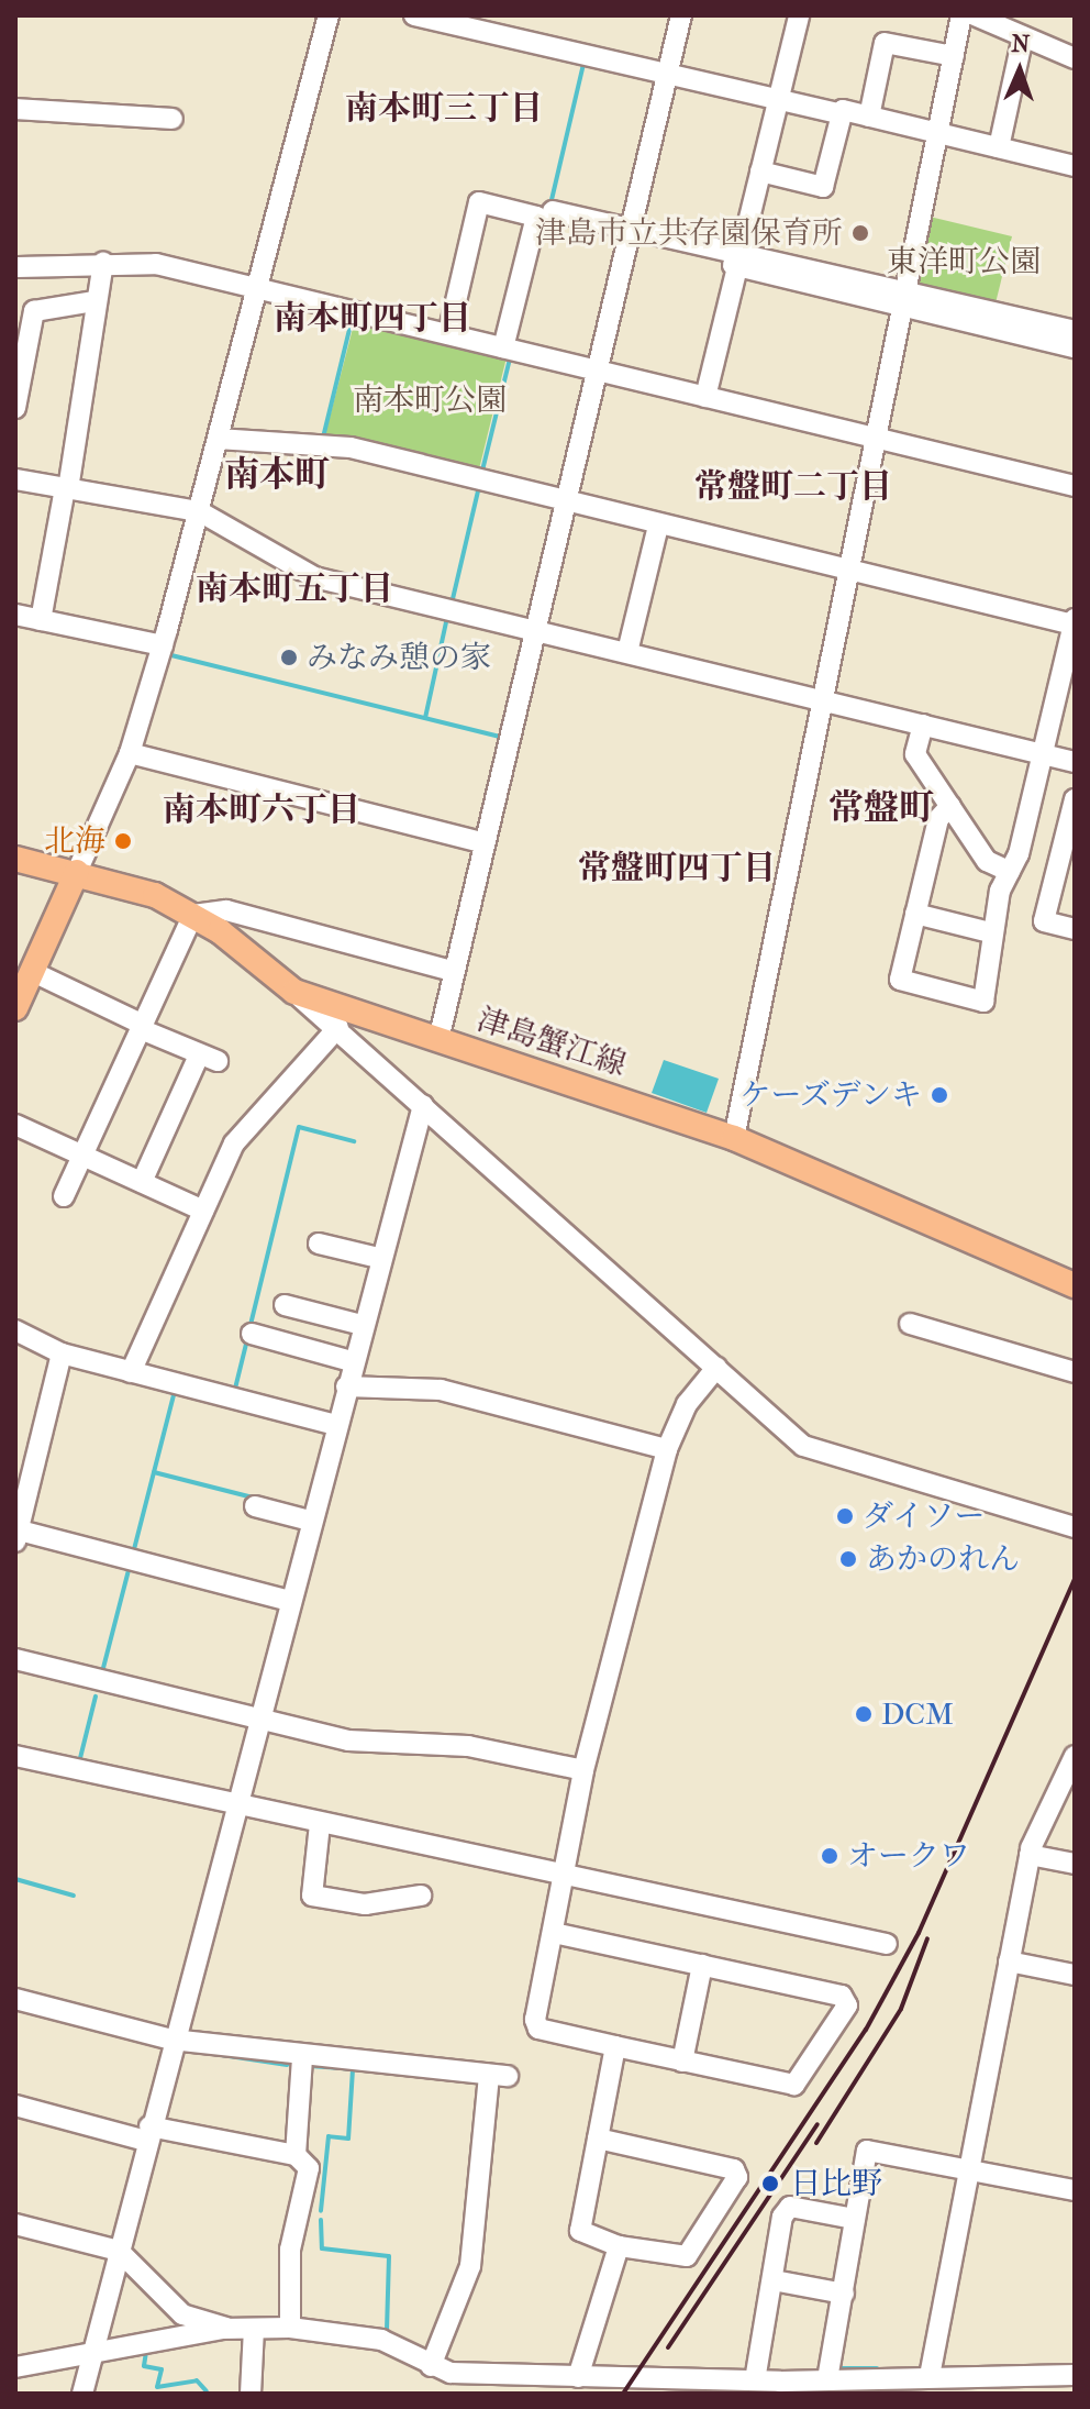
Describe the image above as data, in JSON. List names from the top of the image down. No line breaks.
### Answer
{"streets":{"main road":["津島蟹江線"]},"districts":["南本町三丁目","南本町四丁目","南本町","常盤町二丁目","南本町五丁目","常盤町","南本町六丁目","常盤町四丁目"],"parks":["東洋町公園","南本町公園"],"places":["津島市立共存園保育所","みなみ憩の家","北海","ケーズデンキ","ダイソー","あかのれん","DCM","オークワ","日比野"],"north":"top"}
